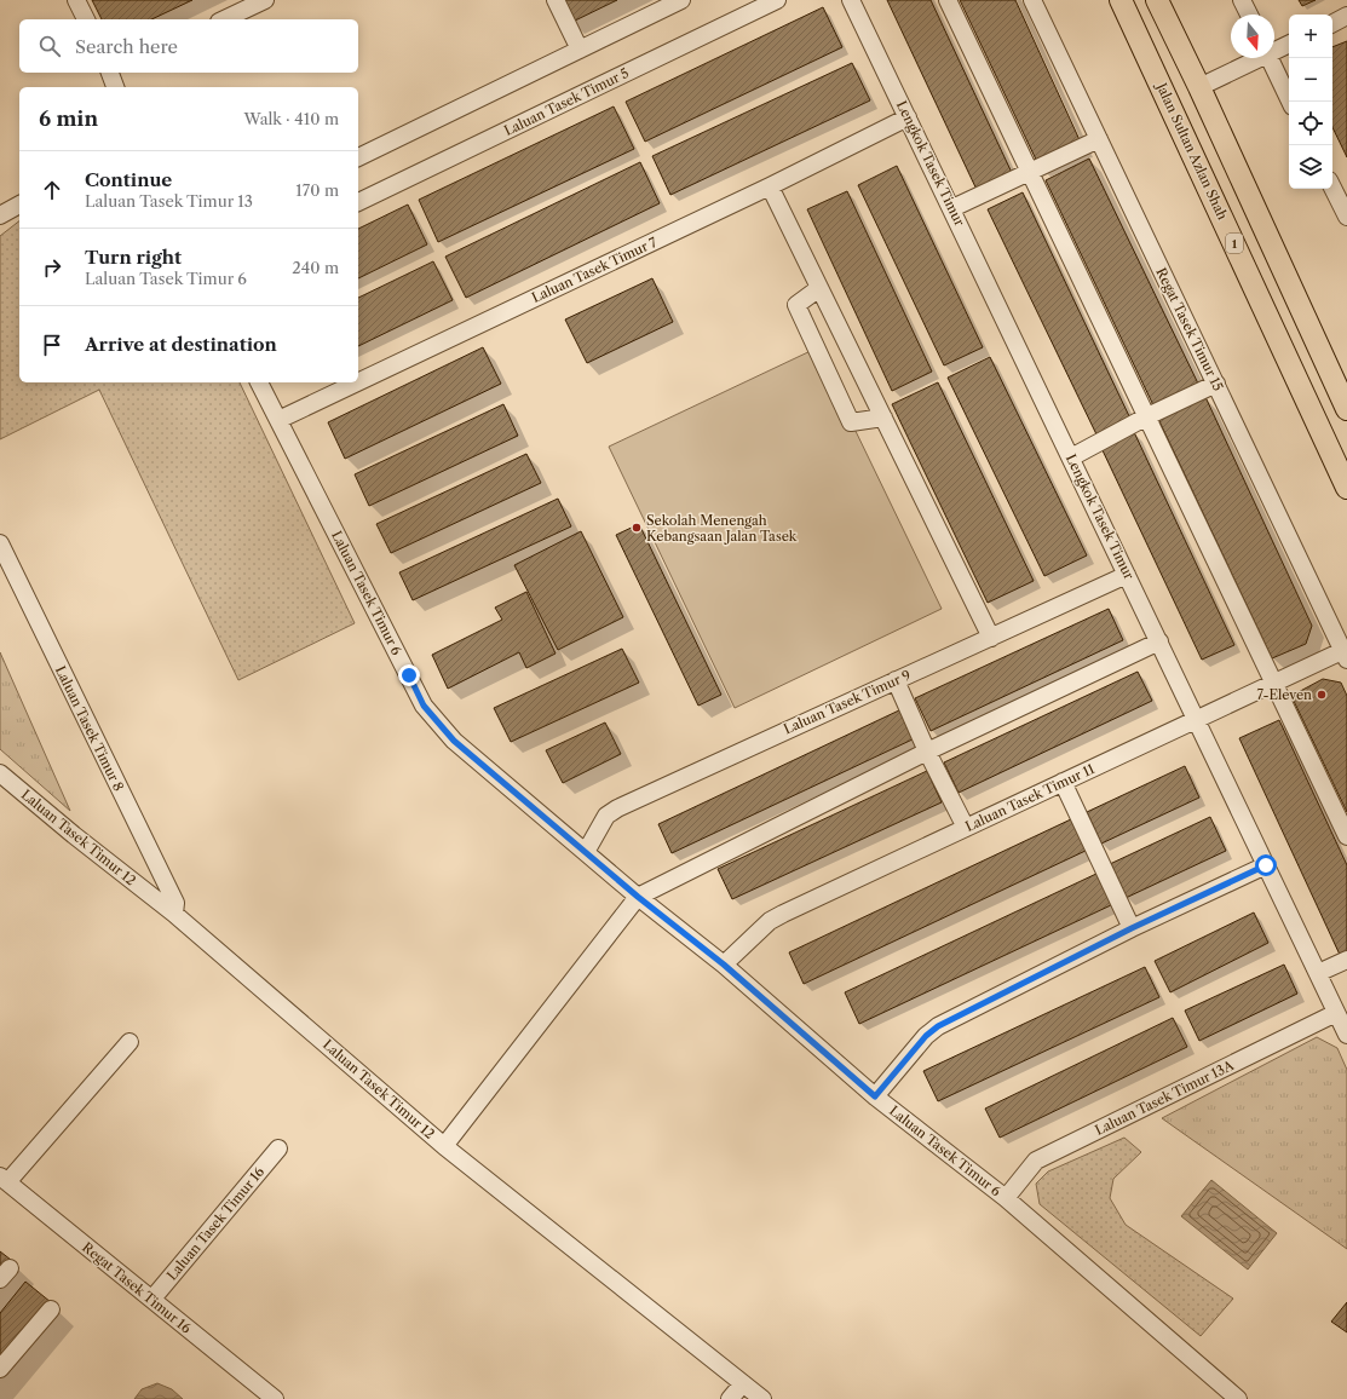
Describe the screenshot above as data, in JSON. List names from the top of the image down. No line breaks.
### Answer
{"streets":{"main road":["Jalan Sultan Azlan Shah","1"],"street":["Laluan Tasek Timur 5","Lengkok Tasek Timur","Laluan Tasek Timur 7","Regat Tasek Timur 15","Laluan Tasek Timur 6","Laluan Tasek Timur 9","Laluan Tasek Timur 8","Laluan Tasek Timur 11","Laluan Tasek Timur 12","Laluan Tasek Timur 13A","Laluan Tasek Timur 16","Regat Tasek Timur 16"]},"crossings":[["Lengkok Tasek Timur","Laluan Tasek Timur 7"],["Lengkok Tasek Timur","Laluan Tasek Timur 9"],["Lengkok Tasek Timur","Laluan Tasek Timur 11"],["Lengkok Tasek Timur","Laluan Tasek Timur 13A"],["Laluan Tasek Timur 7","Laluan Tasek Timur 6"],["Regat Tasek Timur 15","Laluan Tasek Timur 11"],["Laluan Tasek Timur 6","Laluan Tasek Timur 9"],["Laluan Tasek Timur 6","Laluan Tasek Timur 11"],["Laluan Tasek Timur 6","Laluan Tasek Timur 13A"],["Laluan Tasek Timur 8","Laluan Tasek Timur 12"],["Laluan Tasek Timur 16","Regat Tasek Timur 16"]],"places":["Sekolah Menengah Kebangsaan Jalan Tasek","7-Eleven"],"north":"bottom","page":{"map_buttons":["+","−"],"search":"Search here","heading":["6 min","Walk · 410 m"],"list":[["Continue","Laluan Tasek Timur 13","170 m"],["Turn right","Laluan Tasek Timur 6","240 m"],"Arrive at destination"]}}
